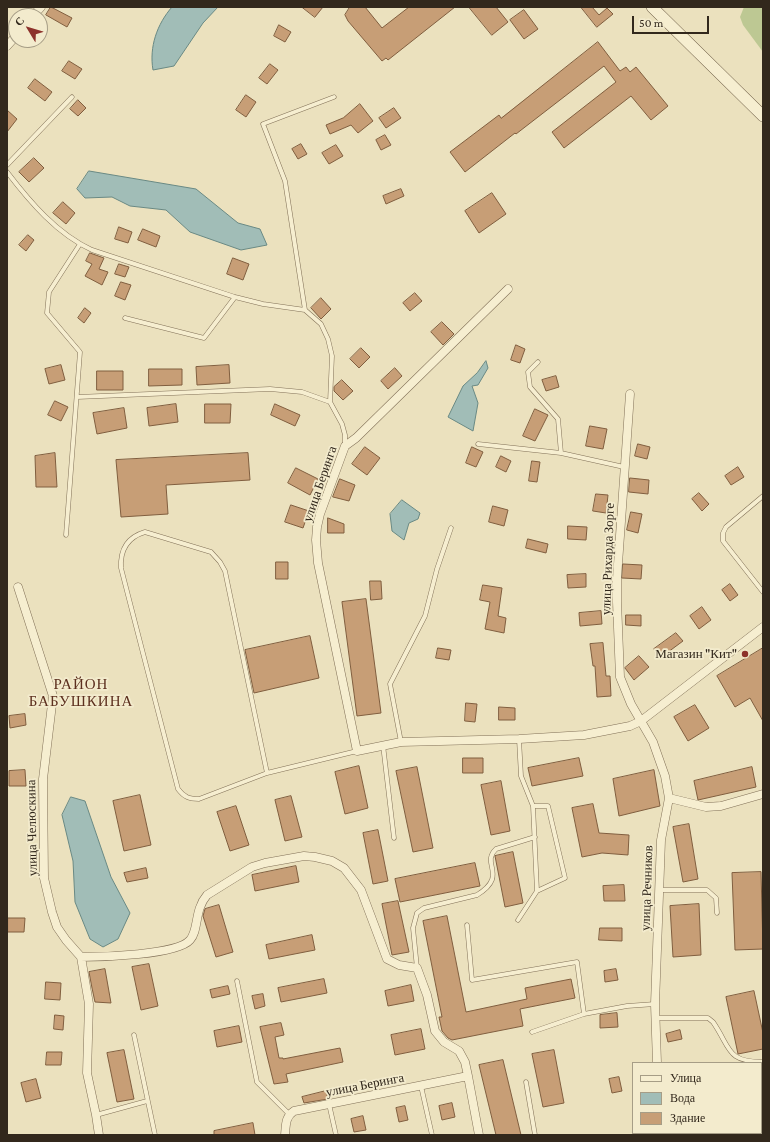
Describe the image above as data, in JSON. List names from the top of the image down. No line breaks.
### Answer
{"streets":{"street":["улица Беринга","улица Рихарда Зорге","улица Челюскина","улица Речников"]},"crossings":[["улица Рихарда Зорге","улица Речников"]],"districts":["РАЙОН БАБУШКИНА"],"places":["Магазин \"Кит\""],"legend":["Улица","Вода","Здание"],"scale_bar":"50 m","north":"top left"}
